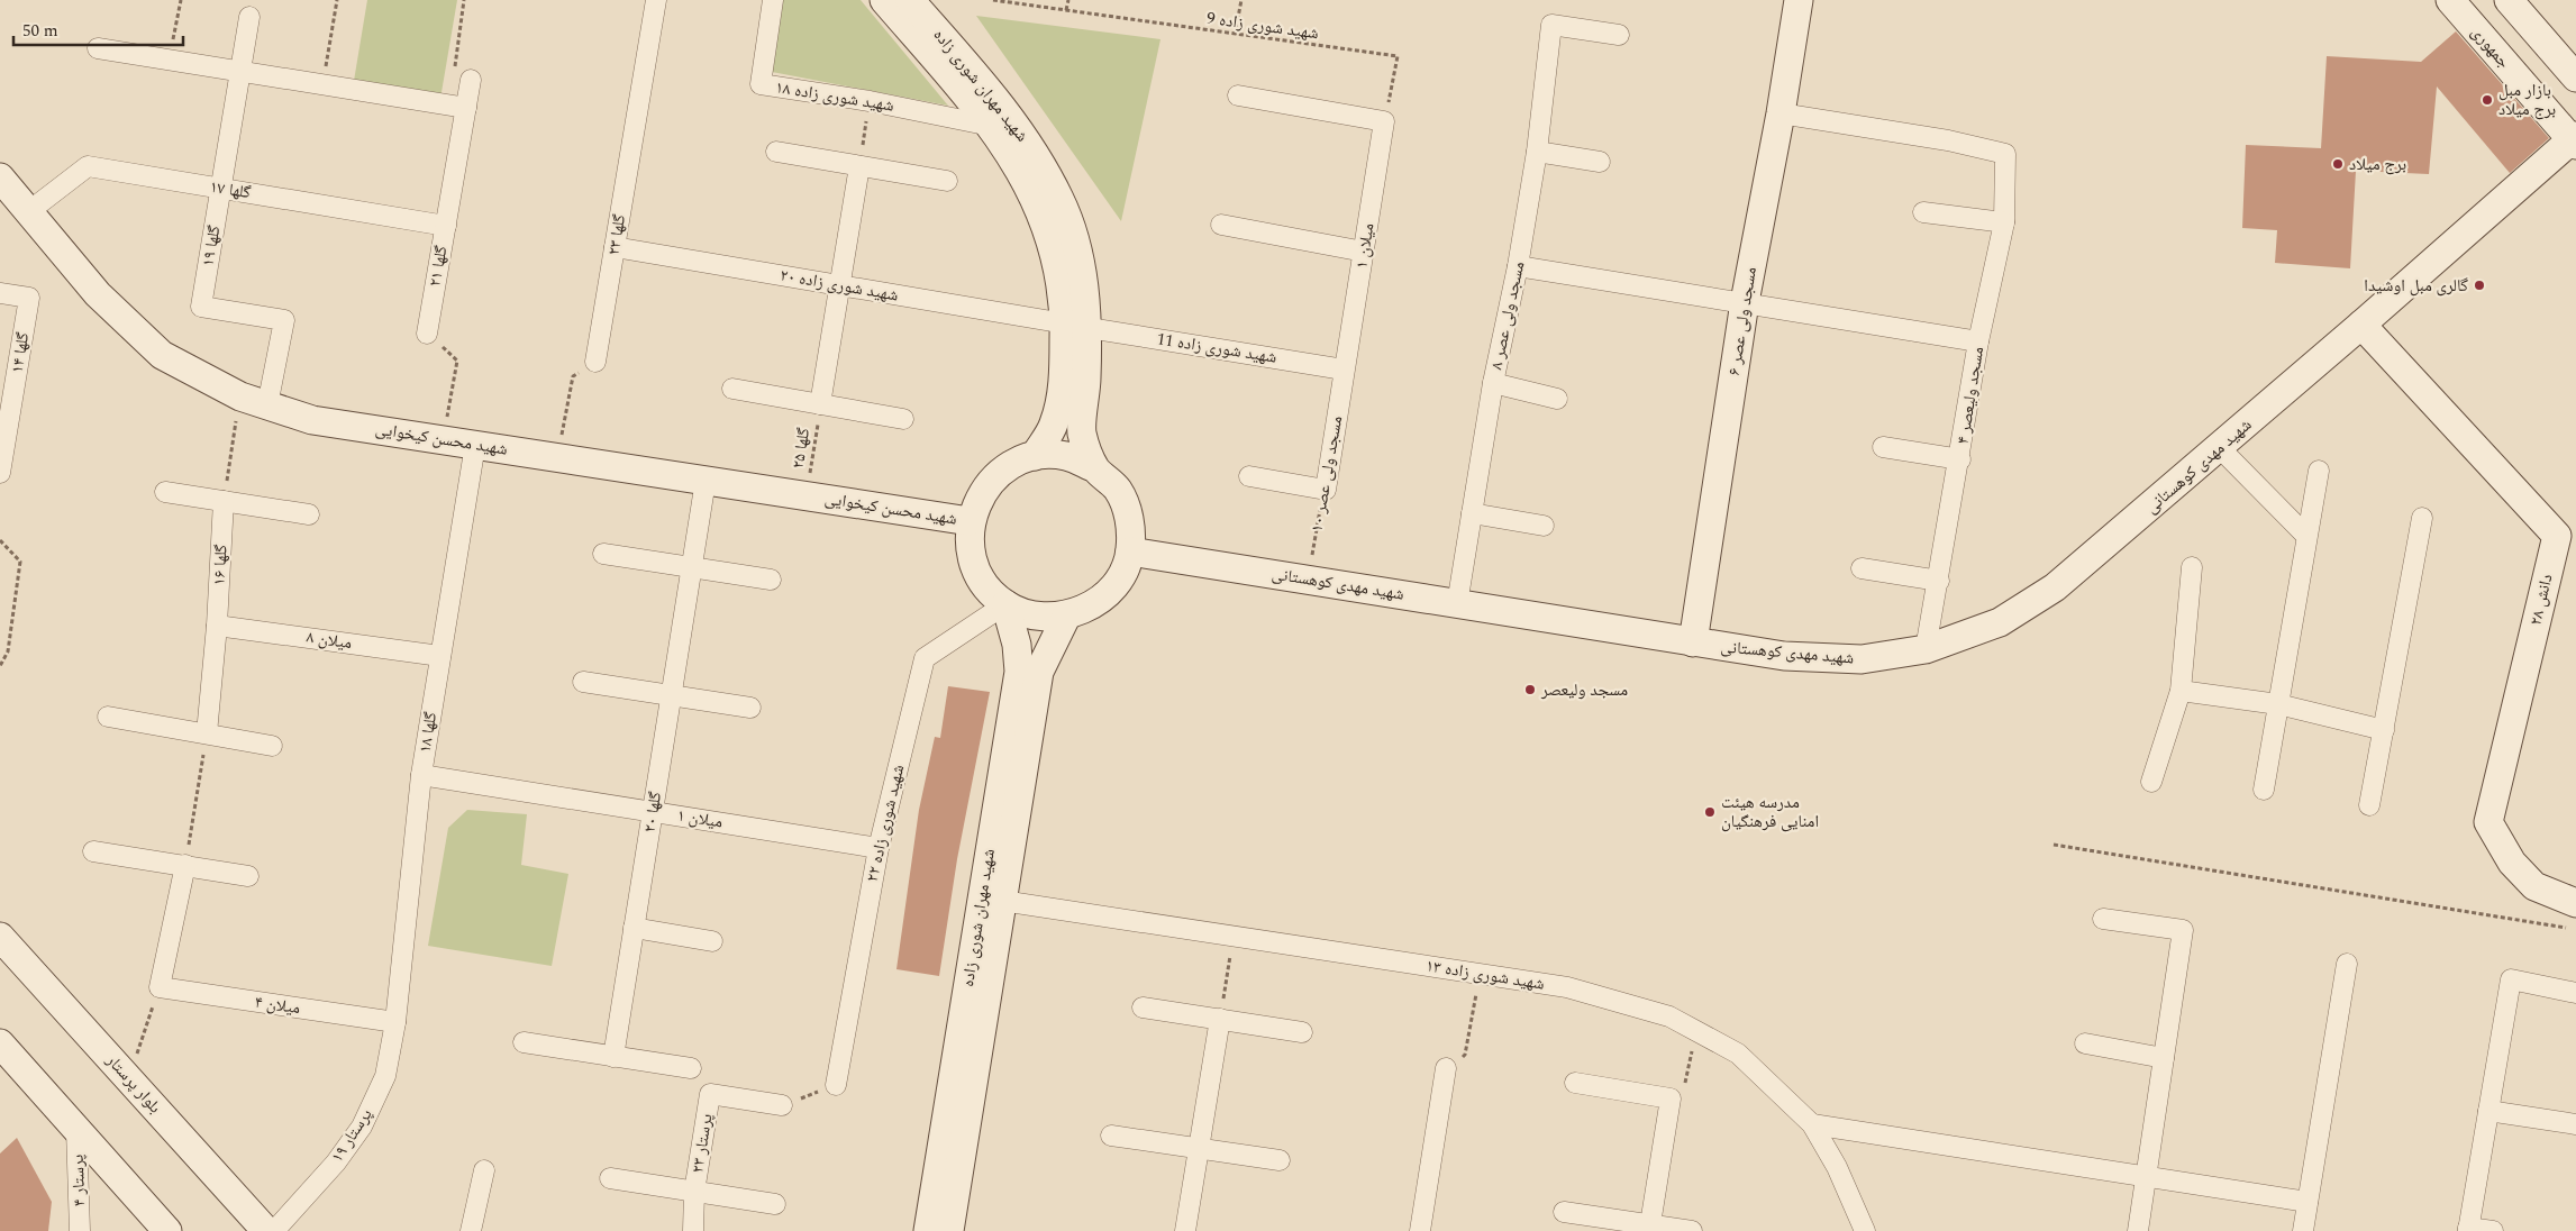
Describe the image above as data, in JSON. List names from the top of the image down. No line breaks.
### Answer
{"streets":{"street":["جمهوری","شهید مهران شوری زاده","شهید شوری زاده ۱۸","گلها ۱۷","گلها ۲۳","گلها ۱۹","میلان ۱","گلها ۲۱","شهید شوری زاده ۲۰","مسجد ولی عصر ۸","مسجد ولی عصر ۶","شهید شوری زاده 11","گلها ۱۴","مسجد ولیعصر ۴","شهید محسن کیخوایی","شهید مهدی کوهستانی","مسجد ولی عصر ۱۰","گلها ۱۶","دانش ۲۸","میلان ۸","گلها ۱۸","گلها ۲۰","شهید شوری زاده ۲۲","شهید شوری زاده ۱۳","میلان ۴","بلوار پرستار","پرستار ۱۹","پرستار ۲۳","پرستار ۴"],"path":["شهید شوری زاده 9","گلها ۲۵"]},"crossings":[["شهید شوری زاده 9","میلان ۱"],["جمهوری","شهید مهدی کوهستانی"],["شهید مهران شوری زاده","شهید شوری زاده ۱۸"],["شهید مهران شوری زاده","شهید شوری زاده ۲۰"],["شهید مهران شوری زاده","شهید شوری زاده 11"],["شهید مهران شوری زاده","شهید محسن کیخوایی"],["شهید مهران شوری زاده","شهید مهدی کوهستانی"],["شهید مهران شوری زاده","شهید شوری زاده ۲۲"],["شهید مهران شوری زاده","شهید شوری زاده ۱۳"],["گلها ۱۷","گلها ۱۹"],["گلها ۱۷","گلها ۲۱"],["گلها ۱۷","شهید محسن کیخوایی"],["گلها ۲۳","شهید شوری زاده ۲۰"],["گلها ۱۹","شهید محسن کیخوایی"],["میلان ۱","شهید شوری زاده 11"],["میلان ۱","مسجد ولی عصر ۱۰"],["میلان ۱","گلها ۱۸"],["میلان ۱","گلها ۲۰"],["میلان ۱","شهید شوری زاده ۲۲"],["شهید شوری زاده ۲۰","شهید شوری زاده 11"],["مسجد ولی عصر ۸","شهید مهدی کوهستانی"],["مسجد ولی عصر ۶","مسجد ولیعصر ۴"],["مسجد ولی عصر ۶","شهید مهدی کوهستانی"],["شهید شوری زاده 11","مسجد ولی عصر ۱۰"],["مسجد ولیعصر ۴","شهید مهدی کوهستانی"],["شهید محسن کیخوایی","گلها ۲۵"],["شهید محسن کیخوایی","شهید مهدی کوهستانی"],["شهید محسن کیخوایی","گلها ۱۸"],["شهید محسن کیخوایی","گلها ۲۰"],["شهید محسن کیخوایی","شهید شوری زاده ۲۲"],["شهید مهدی کوهستانی","مسجد ولی عصر ۱۰"],["شهید مهدی کوهستانی","دانش ۲۸"],["شهید مهدی کوهستانی","شهید شوری زاده ۲۲"],["گلها ۱۶","میلان ۸"],["میلان ۸","گلها ۱۸"],["گلها ۱۸","میلان ۴"],["گلها ۱۸","پرستار ۱۹"],["میلان ۴","پرستار ۱۹"]],"places":["بازار مبل برج میلاد","برج میلاد","گالری مبل اوشیدا","مسجد ولیعصر","مدرسه هیئت امنایی فرهنگیان"],"scale_bar":"50 m"}
